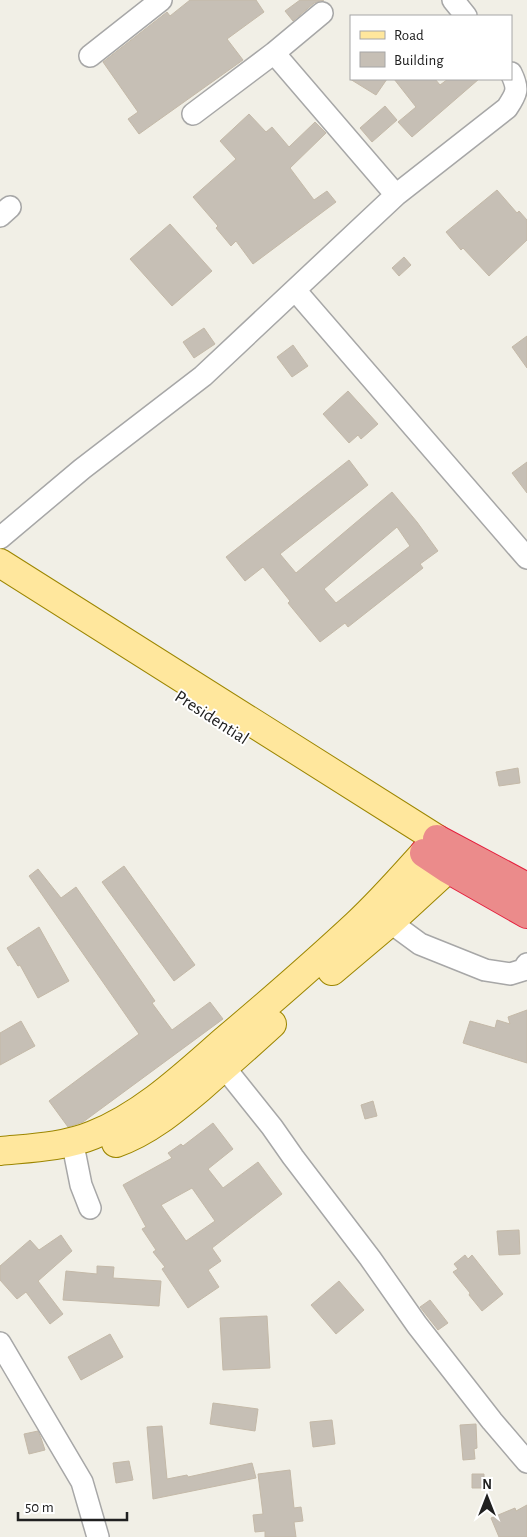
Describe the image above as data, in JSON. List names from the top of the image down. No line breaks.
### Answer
{"streets":{"main road":["Presidential"]},"legend":["Road","Building"],"scale_bar":"50 m","north":"top"}
